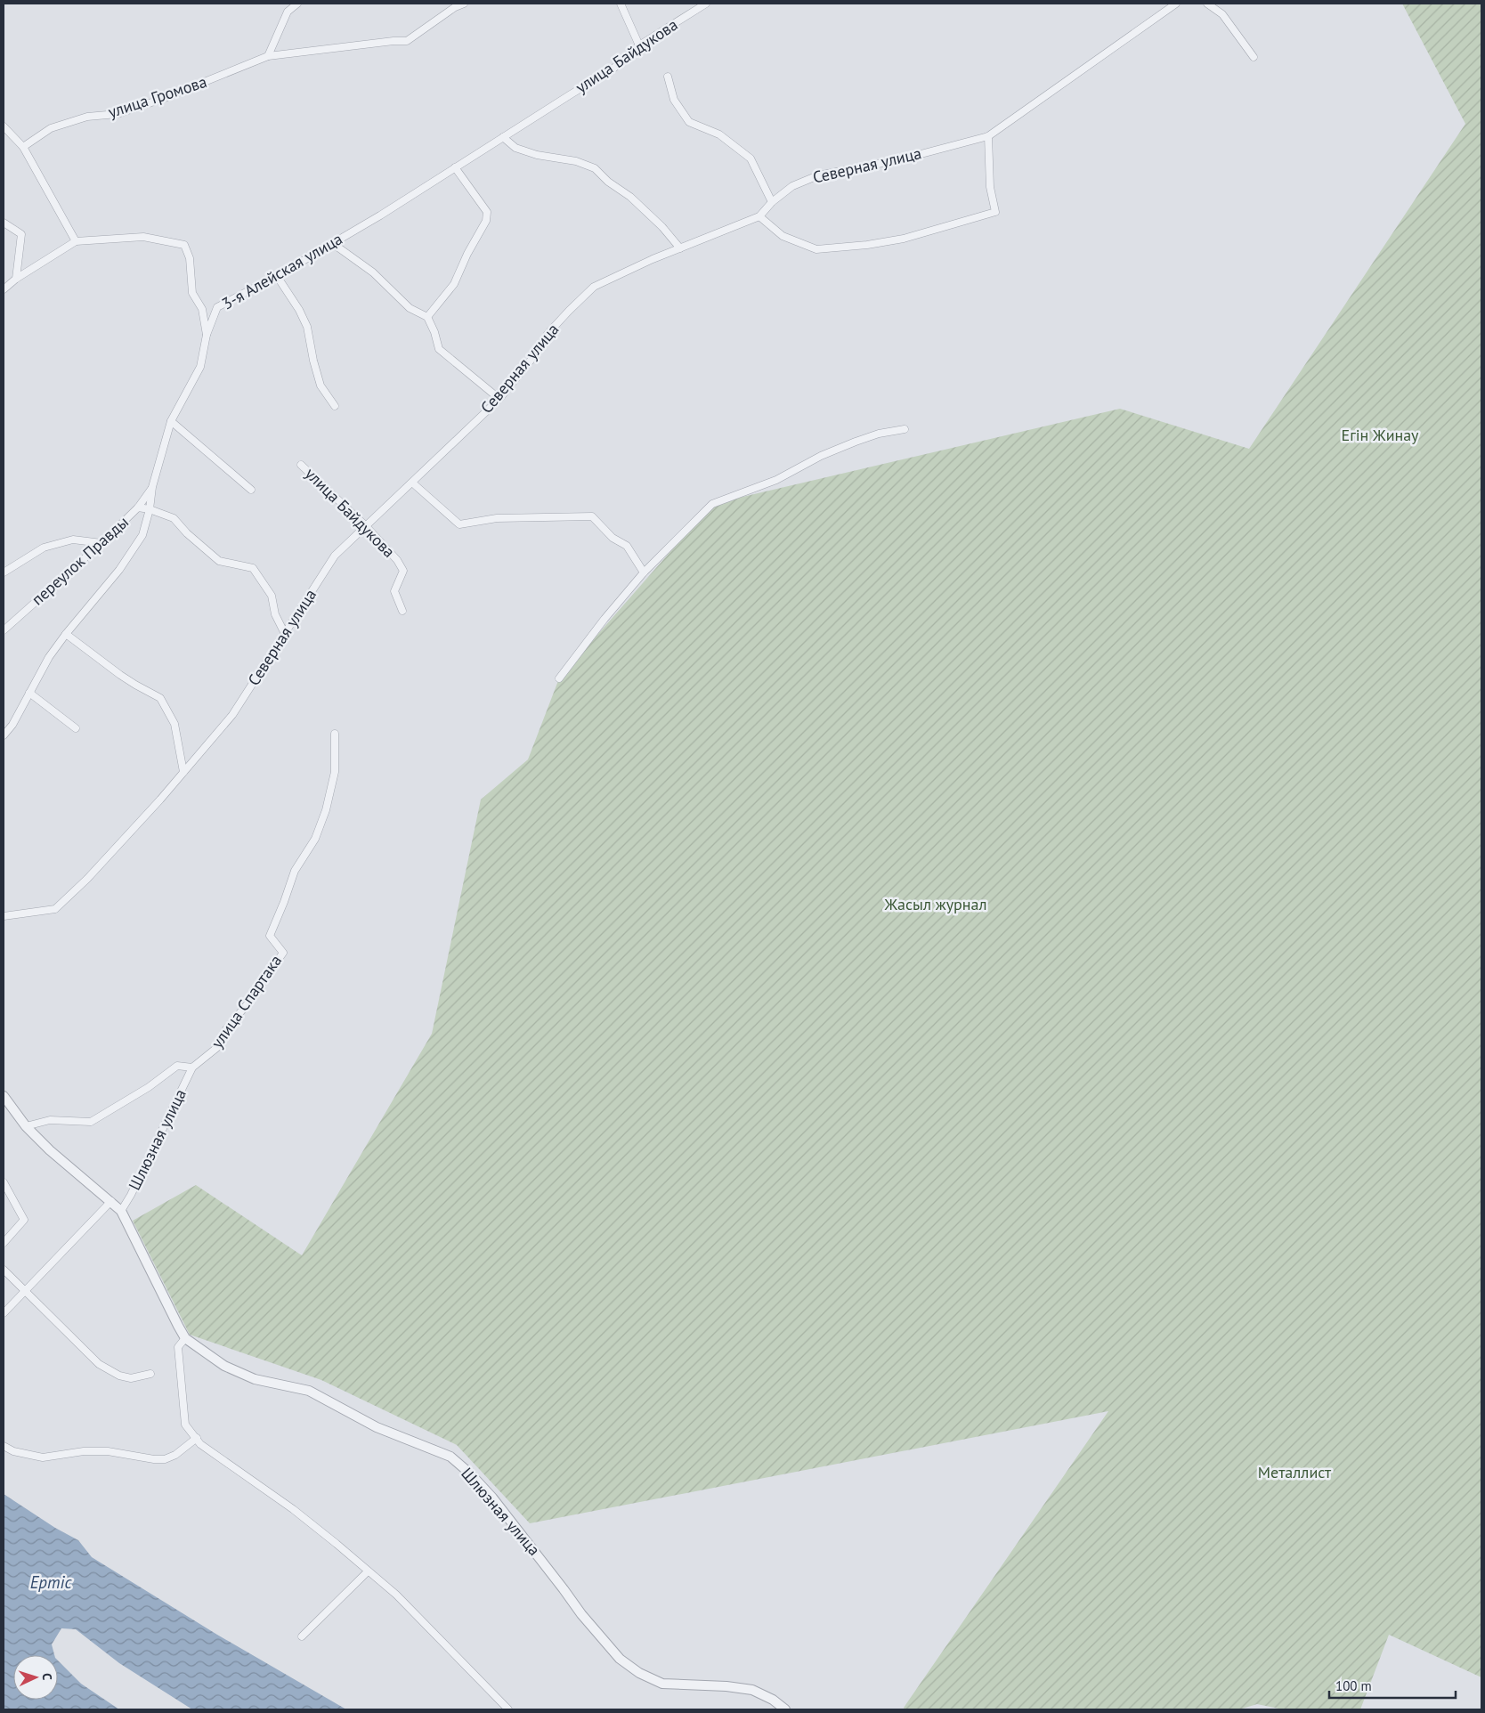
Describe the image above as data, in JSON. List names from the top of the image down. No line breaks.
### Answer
{"streets":{"street":["улица Байдукова","улица Громова","Северная улица","3-я Алейская улица","переулок Правды","улица Спартака","Шлюзная улица"]},"crossings":[["улица Байдукова","Северная улица"],["улица Байдукова","3-я Алейская улица"],["улица Спартака","Шлюзная улица"]],"water":["Ертіс"],"parks":["Егін Жинау","Жасыл журнал","Металлист"],"scale_bar":"100 m","north":"right"}
